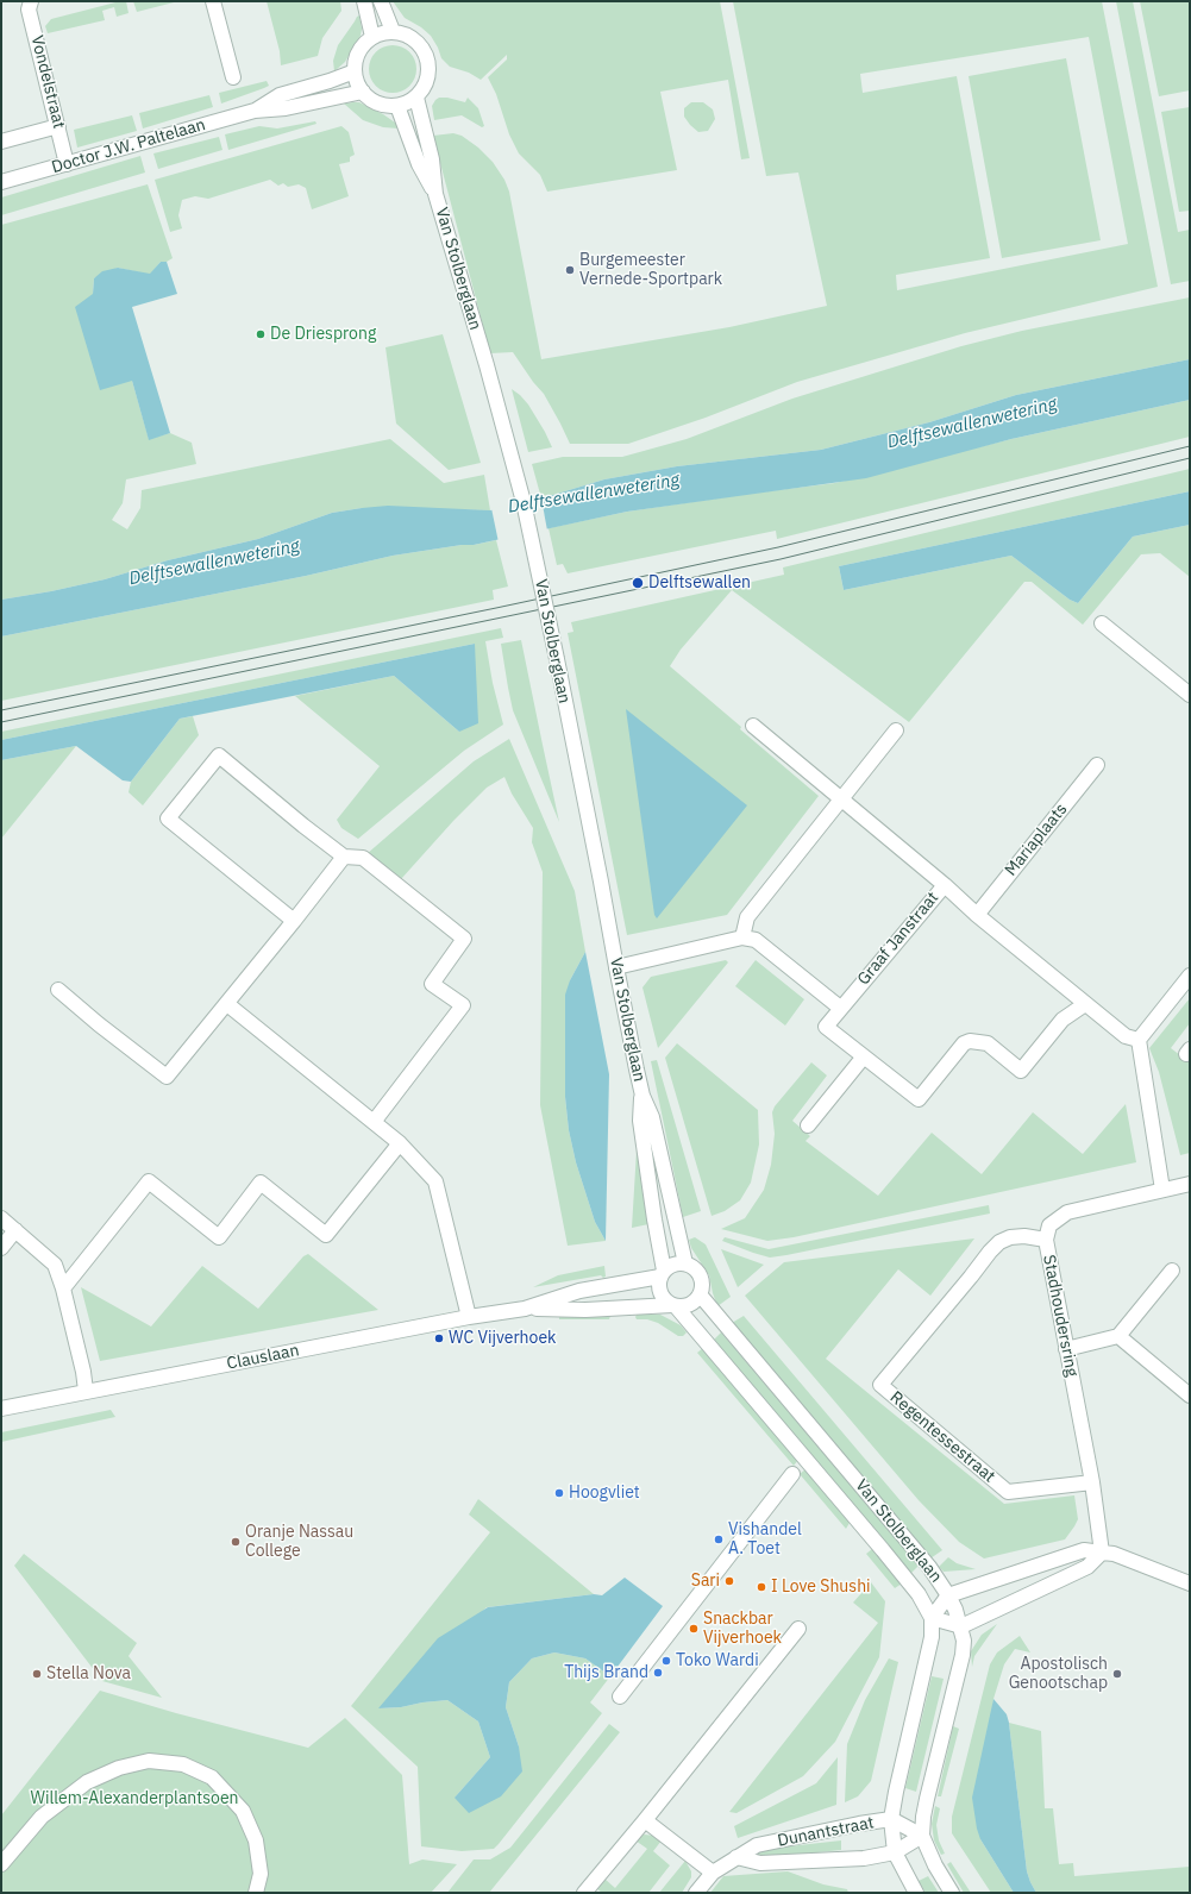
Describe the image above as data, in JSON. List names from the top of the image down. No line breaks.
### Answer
{"streets":{"street":["Vondelstraat","Doctor J.W. Paltelaan","Van Stolberglaan","Mariaplaats","Graaf Janstraat","Stadhoudersring","Clauslaan","Regentessestraat","Dunantstraat"]},"crossings":[["Vondelstraat","Doctor J.W. Paltelaan"],["Doctor J.W. Paltelaan","Van Stolberglaan"],["Van Stolberglaan","Clauslaan"],["Van Stolberglaan","Dunantstraat"],["Stadhoudersring","Regentessestraat"]],"water":["Delftsewallenwetering"],"parks":["Willem-Alexanderplantsoen"],"places":["Burgemeester Vernede-Sportpark","De Driesprong","Delftsewallen","WC Vijverhoek","Hoogvliet","Vishandel A. Toet","Oranje Nassau College","Sari","I Love Shushi","Snackbar Vijverhoek","Toko Wardi","Thijs Brand","Stella Nova","Apostolisch Genootschap"]}
